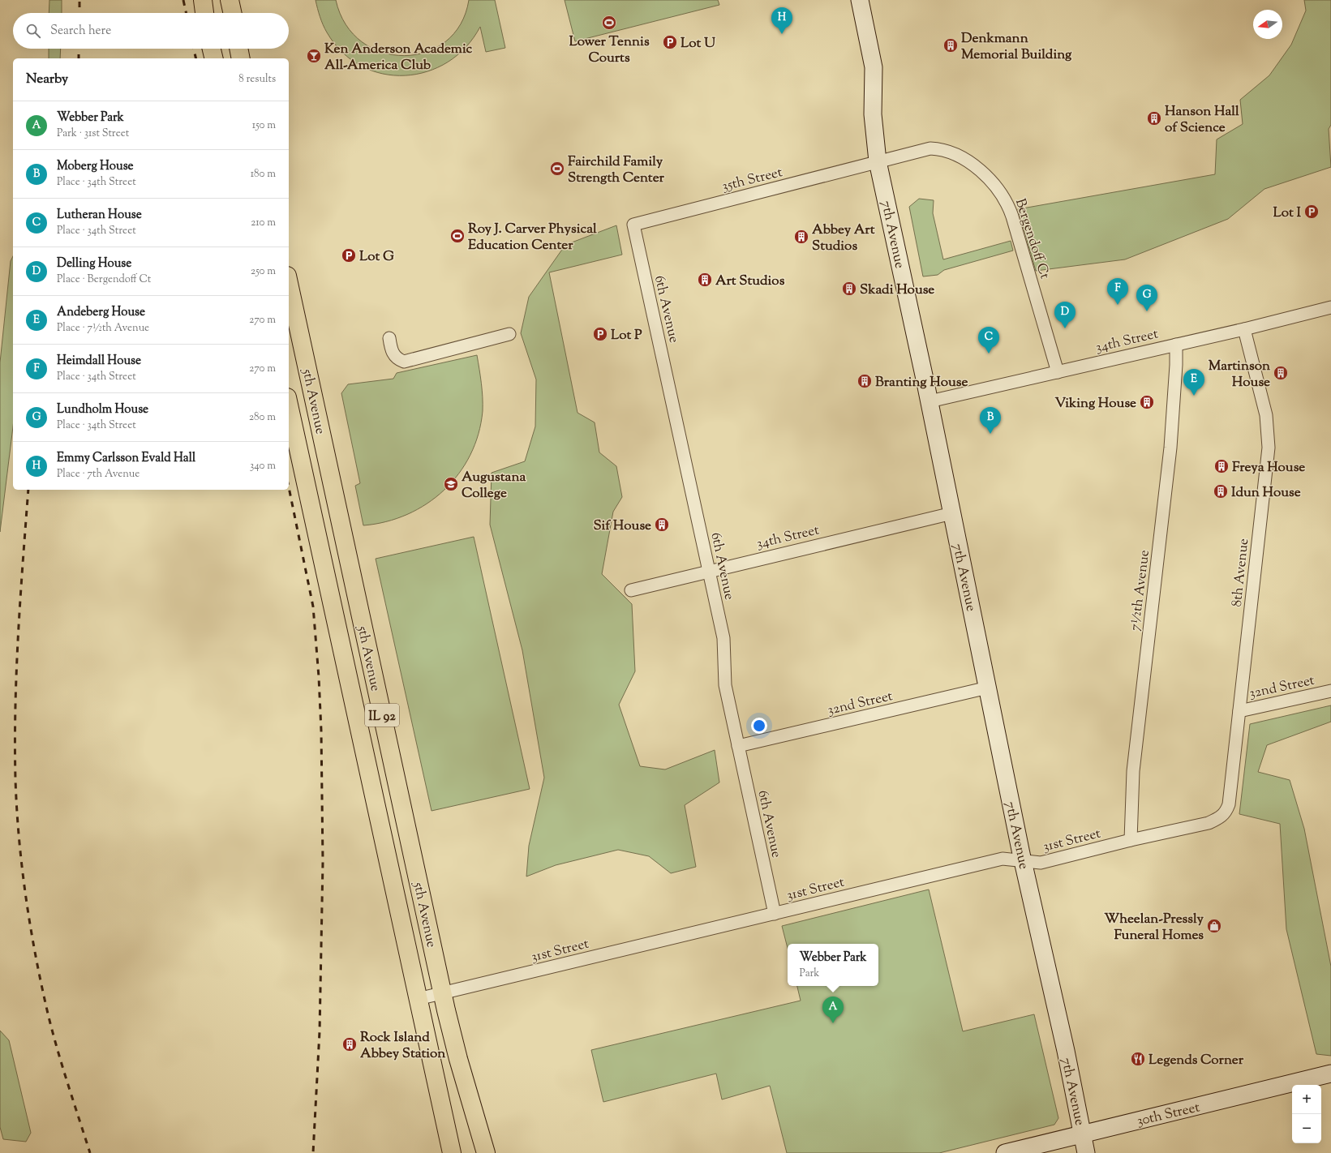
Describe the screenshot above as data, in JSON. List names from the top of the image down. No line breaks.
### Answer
{"streets":{"main road":["5th Avenue","IL 92"],"street":["35th Street","7th Avenue","Bergendoff Ct","6th Avenue","34th Street","8th Avenue","7½th Avenue","32nd Street","31st Street","30th Street"]},"crossings":[["35th Street","7th Avenue"],["35th Street","Bergendoff Ct"],["35th Street","6th Avenue"],["7th Avenue","Bergendoff Ct"],["7th Avenue","34th Street"],["7th Avenue","32nd Street"],["7th Avenue","31st Street"],["7th Avenue","30th Street"],["Bergendoff Ct","34th Street"],["6th Avenue","34th Street"],["6th Avenue","32nd Street"],["6th Avenue","31st Street"],["34th Street","8th Avenue"],["34th Street","7½th Avenue"],["5th Avenue","31st Street"],["8th Avenue","32nd Street"],["8th Avenue","31st Street"],["7½th Avenue","31st Street"]],"places":{"sports":["Lower Tennis Courts","Fairchild Family Strength Center","Roy J. Carver Physical Education Center"],"parking":["Lot U","Lot I","Lot G","Lot P"],"building":["Denkmann Memorial Building","Hanson Hall of Science","Abbey Art Studios","Art Studios","Skadi House","Martinson House","Branting House","Viking House","Freya House","Idun House","Sif House","Rock Island Abbey Station"],"bar":["Ken Anderson Academic All-America Club"],"school or university":["Augustana College"],"shop":["Wheelan-Pressly Funeral Homes"],"restaurant":["Legends Corner"]},"north":"left","page":{"pins":["H","F","G","D","C","E","B","A"],"search":"Search here","heading":["Nearby","8 results"],"list":[{"mark":"A","name":"Webber Park","note":"Park · 31st Street","value":"150 m"},{"mark":"B","name":"Moberg House","note":"Place · 34th Street","value":"180 m"},{"mark":"C","name":"Lutheran House","note":"Place · 34th Street","value":"210 m"},{"mark":"D","name":"Delling House","note":"Place · Bergendoff Ct","value":"250 m"},{"mark":"E","name":"Andeberg House","note":"Place · 7½th Avenue","value":"270 m"},{"mark":"F","name":"Heimdall House","note":"Place · 34th Street","value":"270 m"},{"mark":"G","name":"Lundholm House","note":"Place · 34th Street","value":"280 m"},{"mark":"H","name":"Emmy Carlsson Evald Hall","note":"Place · 7th Avenue","value":"340 m"}],"popup":["Webber Park","Park"],"map_buttons":["+","−"]}}
